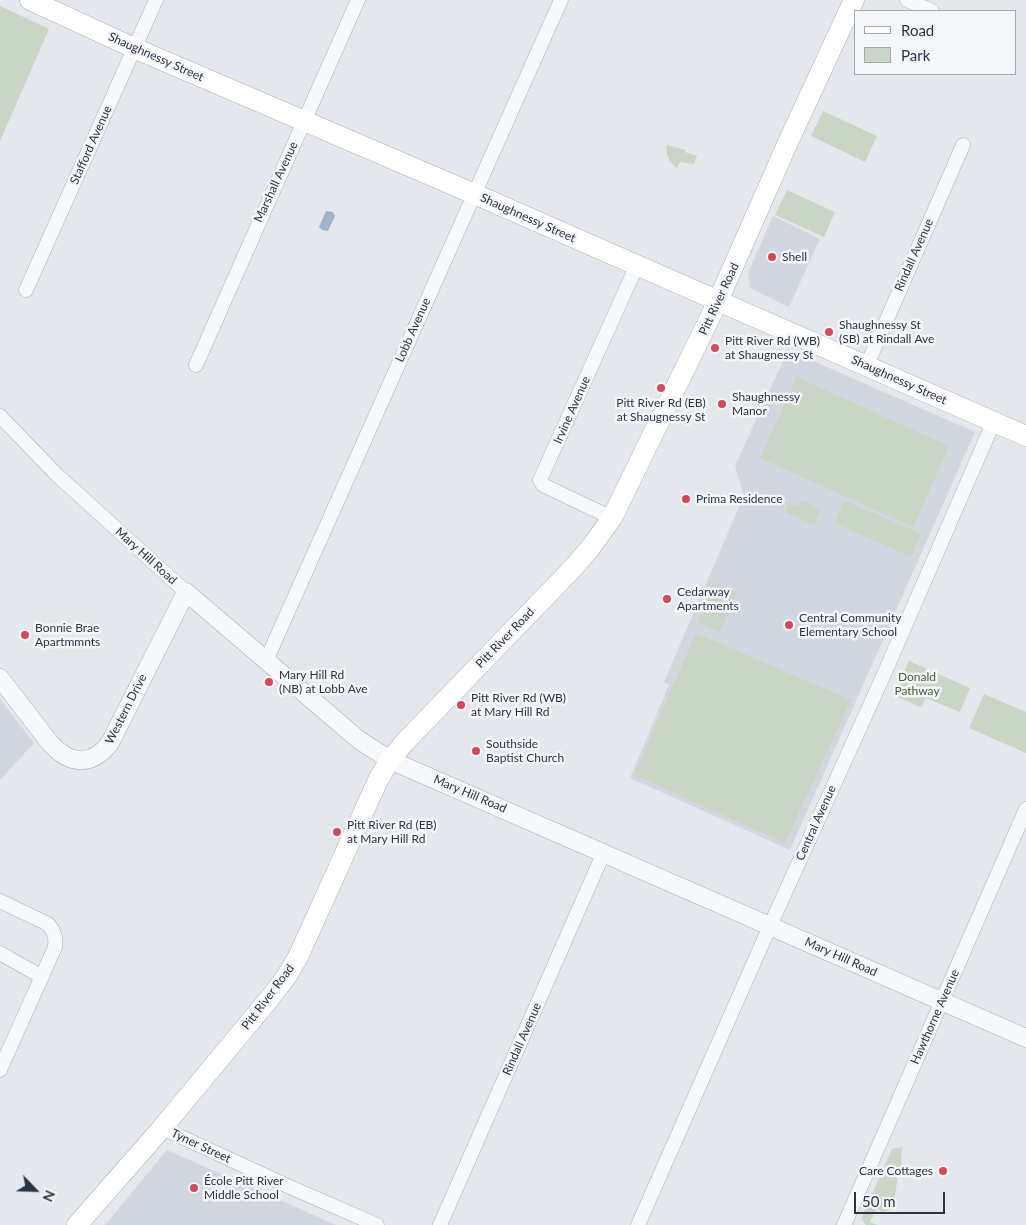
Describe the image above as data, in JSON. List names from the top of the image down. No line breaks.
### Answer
{"streets":{"main road":["Shaughnessy Street","Pitt River Road"],"street":["Stafford Avenue","Marshall Avenue","Rindall Avenue","Lobb Avenue","Irvine Avenue","Mary Hill Road","Western Drive","Central Avenue","Hawthorne Avenue","Tyner Street"]},"crossings":[["Shaughnessy Street","Stafford Avenue"],["Shaughnessy Street","Marshall Avenue"],["Shaughnessy Street","Rindall Avenue"],["Shaughnessy Street","Pitt River Road"],["Shaughnessy Street","Lobb Avenue"],["Shaughnessy Street","Irvine Avenue"],["Shaughnessy Street","Central Avenue"],["Rindall Avenue","Mary Hill Road"],["Pitt River Road","Irvine Avenue"],["Pitt River Road","Mary Hill Road"],["Pitt River Road","Tyner Street"],["Lobb Avenue","Mary Hill Road"],["Mary Hill Road","Western Drive"],["Mary Hill Road","Central Avenue"],["Mary Hill Road","Hawthorne Avenue"]],"parks":["Donald Pathway"],"places":["Shell","Shaughnessy St (SB) at Rindall Ave","Pitt River Rd (WB) at Shaugnessy St","Pitt River Rd (EB) at Shaugnessy St","Shaughnessy Manor","Prima Residence","Cedarway Apartments","Central Community Elementary School","Bonnie Brae Apartmmnts","Mary Hill Rd (NB) at Lobb Ave","Pitt River Rd (WB) at Mary Hill Rd","Southside Baptist Church","Pitt River Rd (EB) at Mary Hill Rd","Care Cottages","École Pitt River Middle School"],"legend":["Road","Park"],"scale_bar":"50 m","north":"bottom right"}
